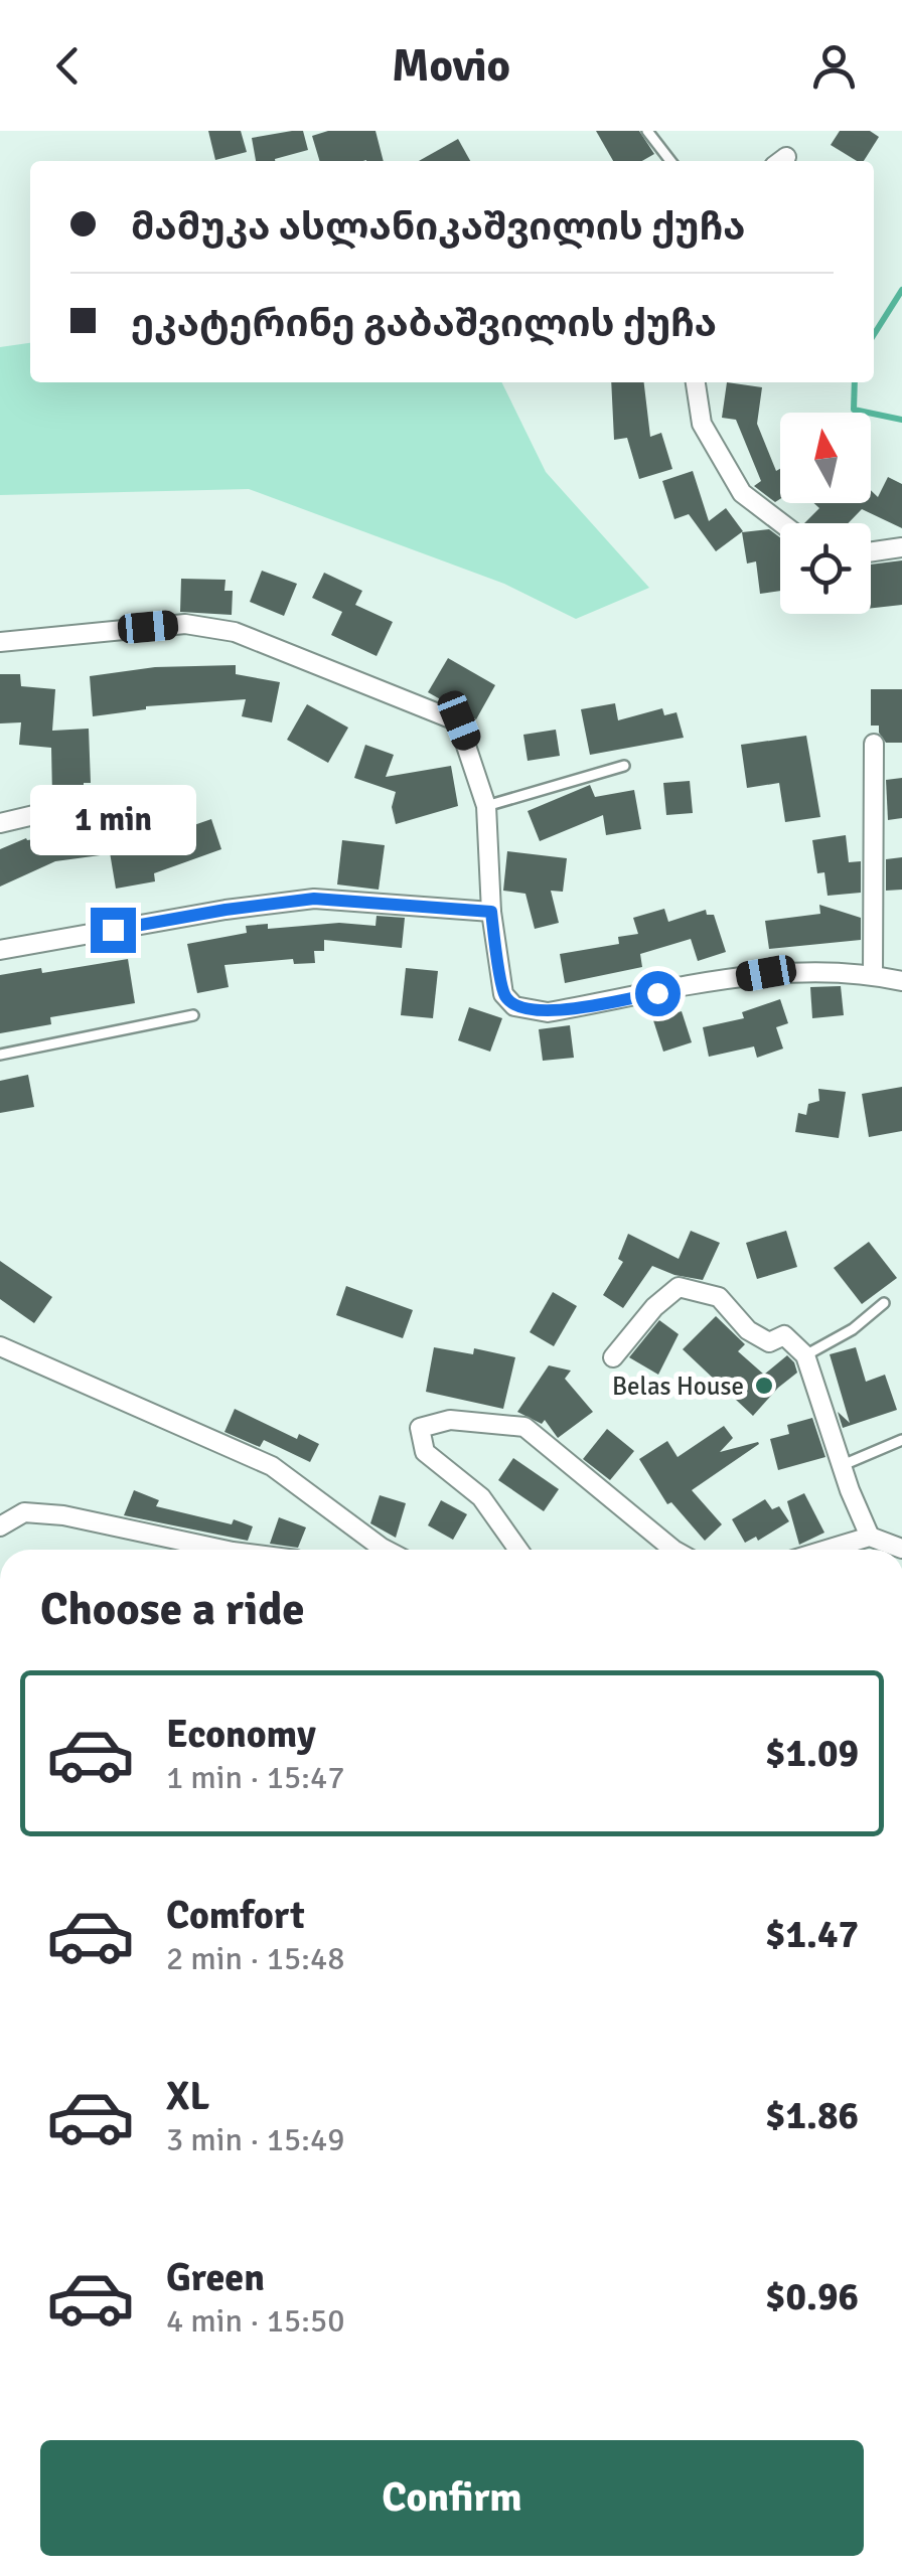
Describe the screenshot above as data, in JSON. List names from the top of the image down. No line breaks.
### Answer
{"places":["Belas House"],"north":"top","page":{"header":"Movio","banner":["მამუკა ასლანიკაშვილის ქუჩა","ეკატერინე გაბაშვილის ქუჩა"],"bubble":"1 min","heading":"Choose a ride","list":[{"name":"Economy","note":"1 min · 15:47","value":"$1.09"},{"name":"Comfort","note":"2 min · 15:48","value":"$1.47"},{"name":"XL","note":"3 min · 15:49","value":"$1.86"},{"name":"Green","note":"4 min · 15:50","value":"$0.96"}],"buttons":"Confirm"}}
